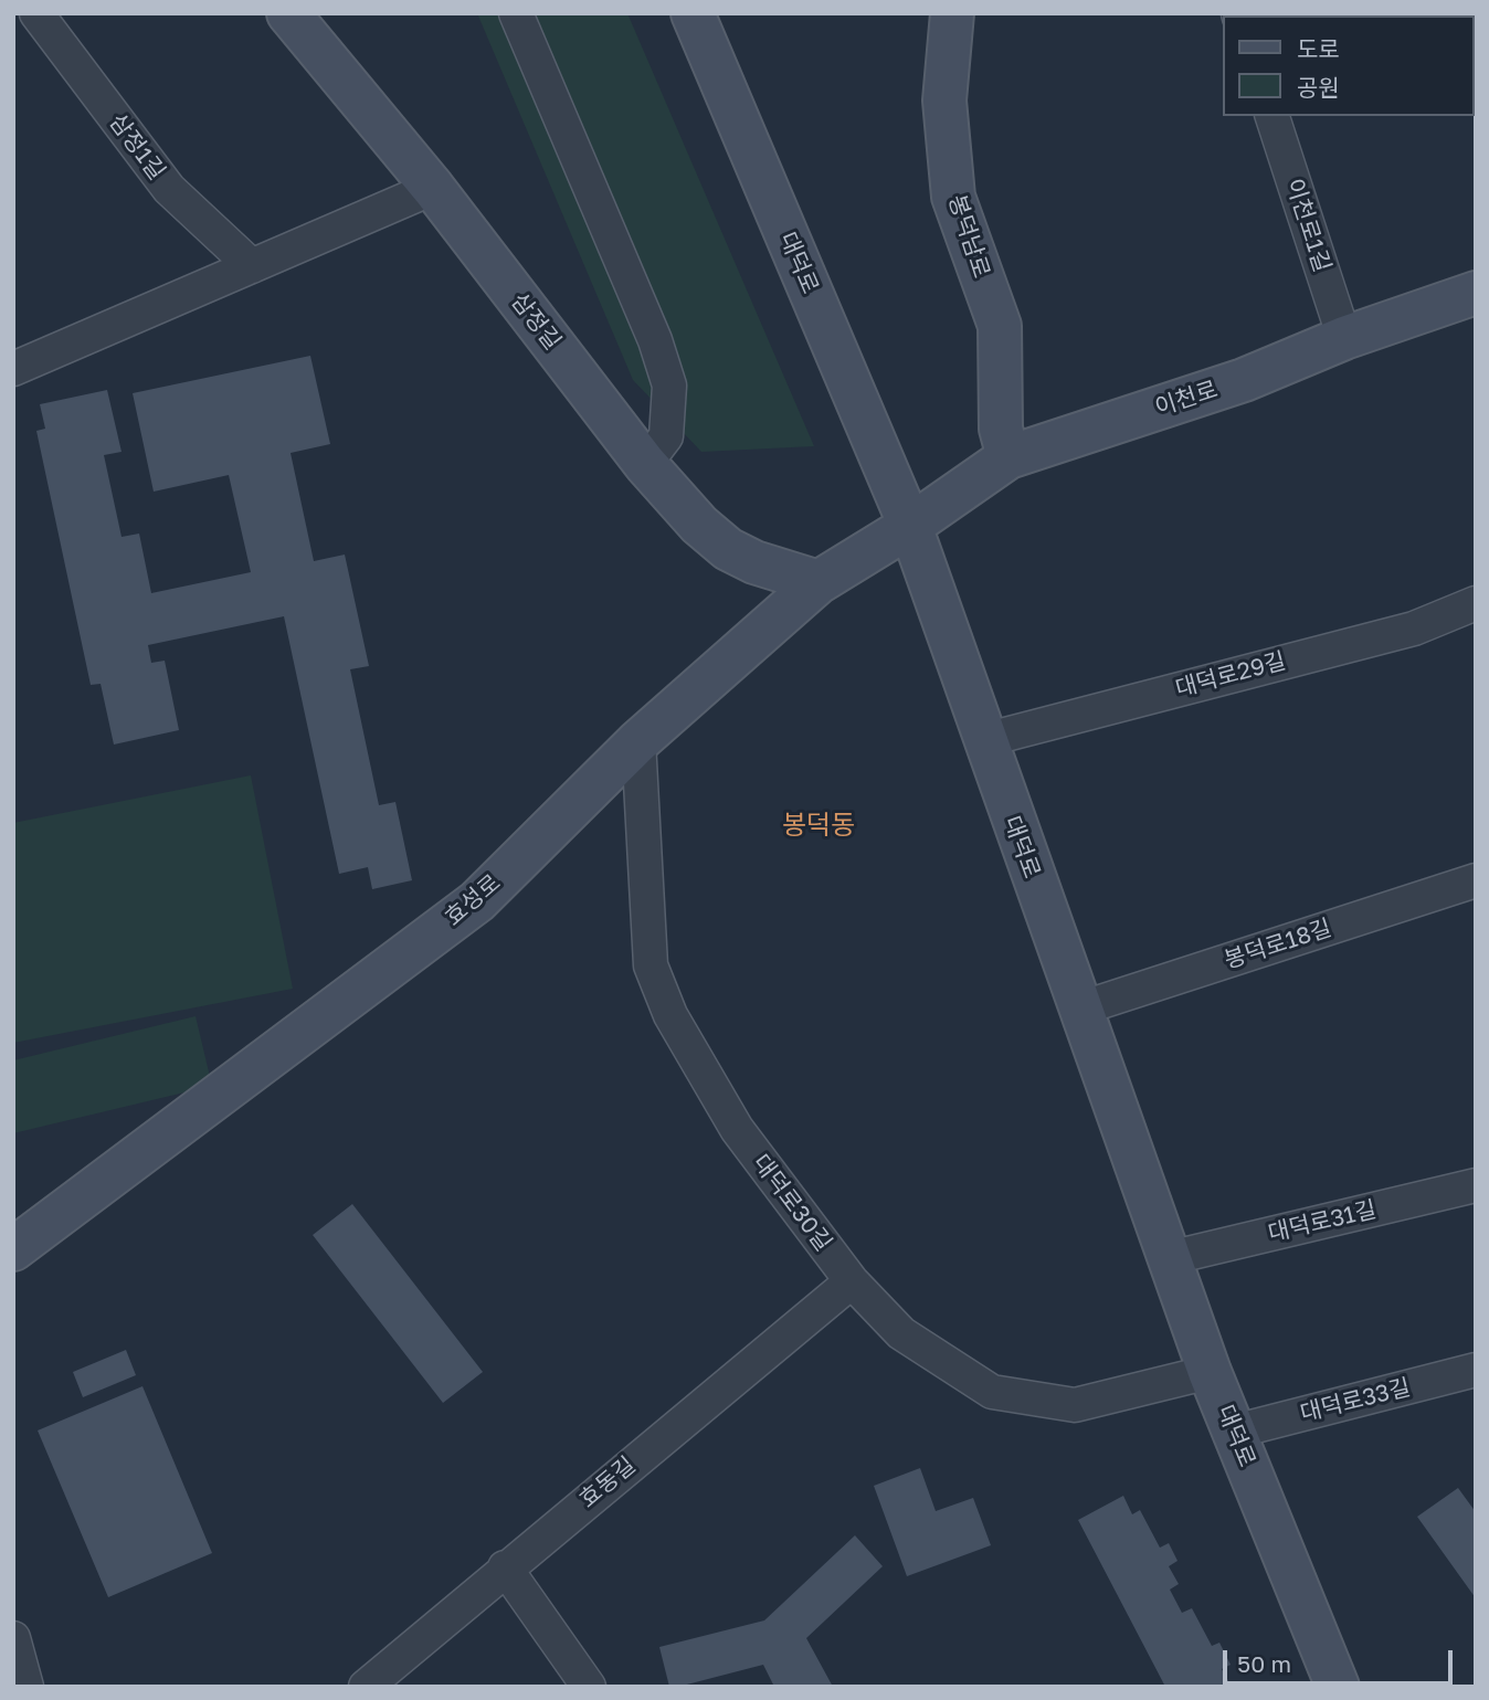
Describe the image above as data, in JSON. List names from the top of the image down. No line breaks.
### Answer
{"streets":{"main road":["봉덕남로","대덕로","삼정길","이천로","효성로"],"street":["삼정1길","이천로1길","대덕로29길","봉덕로18길","대덕로30길","대덕로31길","대덕로33길","효동길"]},"crossings":[["이천로1길","이천로"],["봉덕남로","이천로"],["대덕로","이천로"],["대덕로","대덕로29길"],["대덕로","효성로"],["대덕로","봉덕로18길"],["대덕로","대덕로30길"],["대덕로","대덕로31길"],["대덕로","대덕로33길"],["삼정길","효성로"],["이천로","효성로"],["효성로","대덕로30길"],["대덕로30길","효동길"]],"districts":["봉덕동"],"legend":["도로","공원"],"scale_bar":"50 m"}
